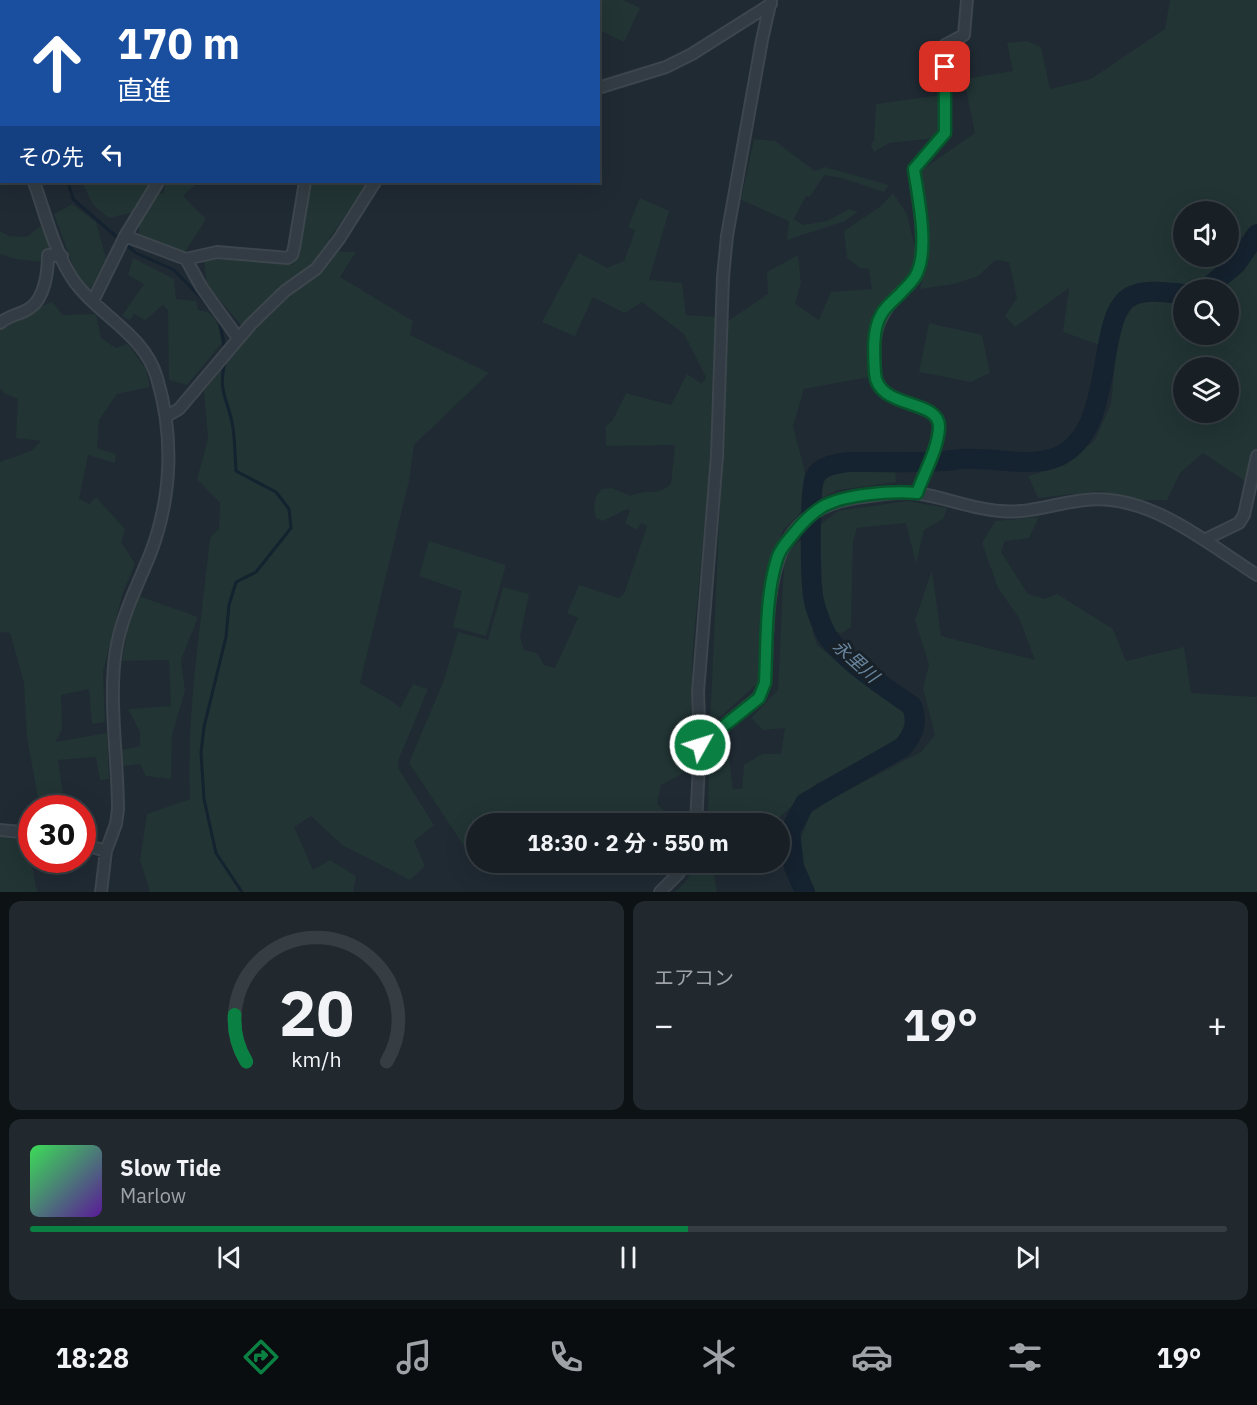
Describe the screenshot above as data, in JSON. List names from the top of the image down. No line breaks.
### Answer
{"water":["永里川"],"page":{"turn":["170 m","直進"],"then":"その先","limit":"30","trip":"18:30 · 2 分 · 550 m","tile":"エアコン","heat":["−","19°","+"],"song":["Slow Tide","Marlow"],"tabs":["18:28","19°"],"gauge":["20","km/h"]}}
